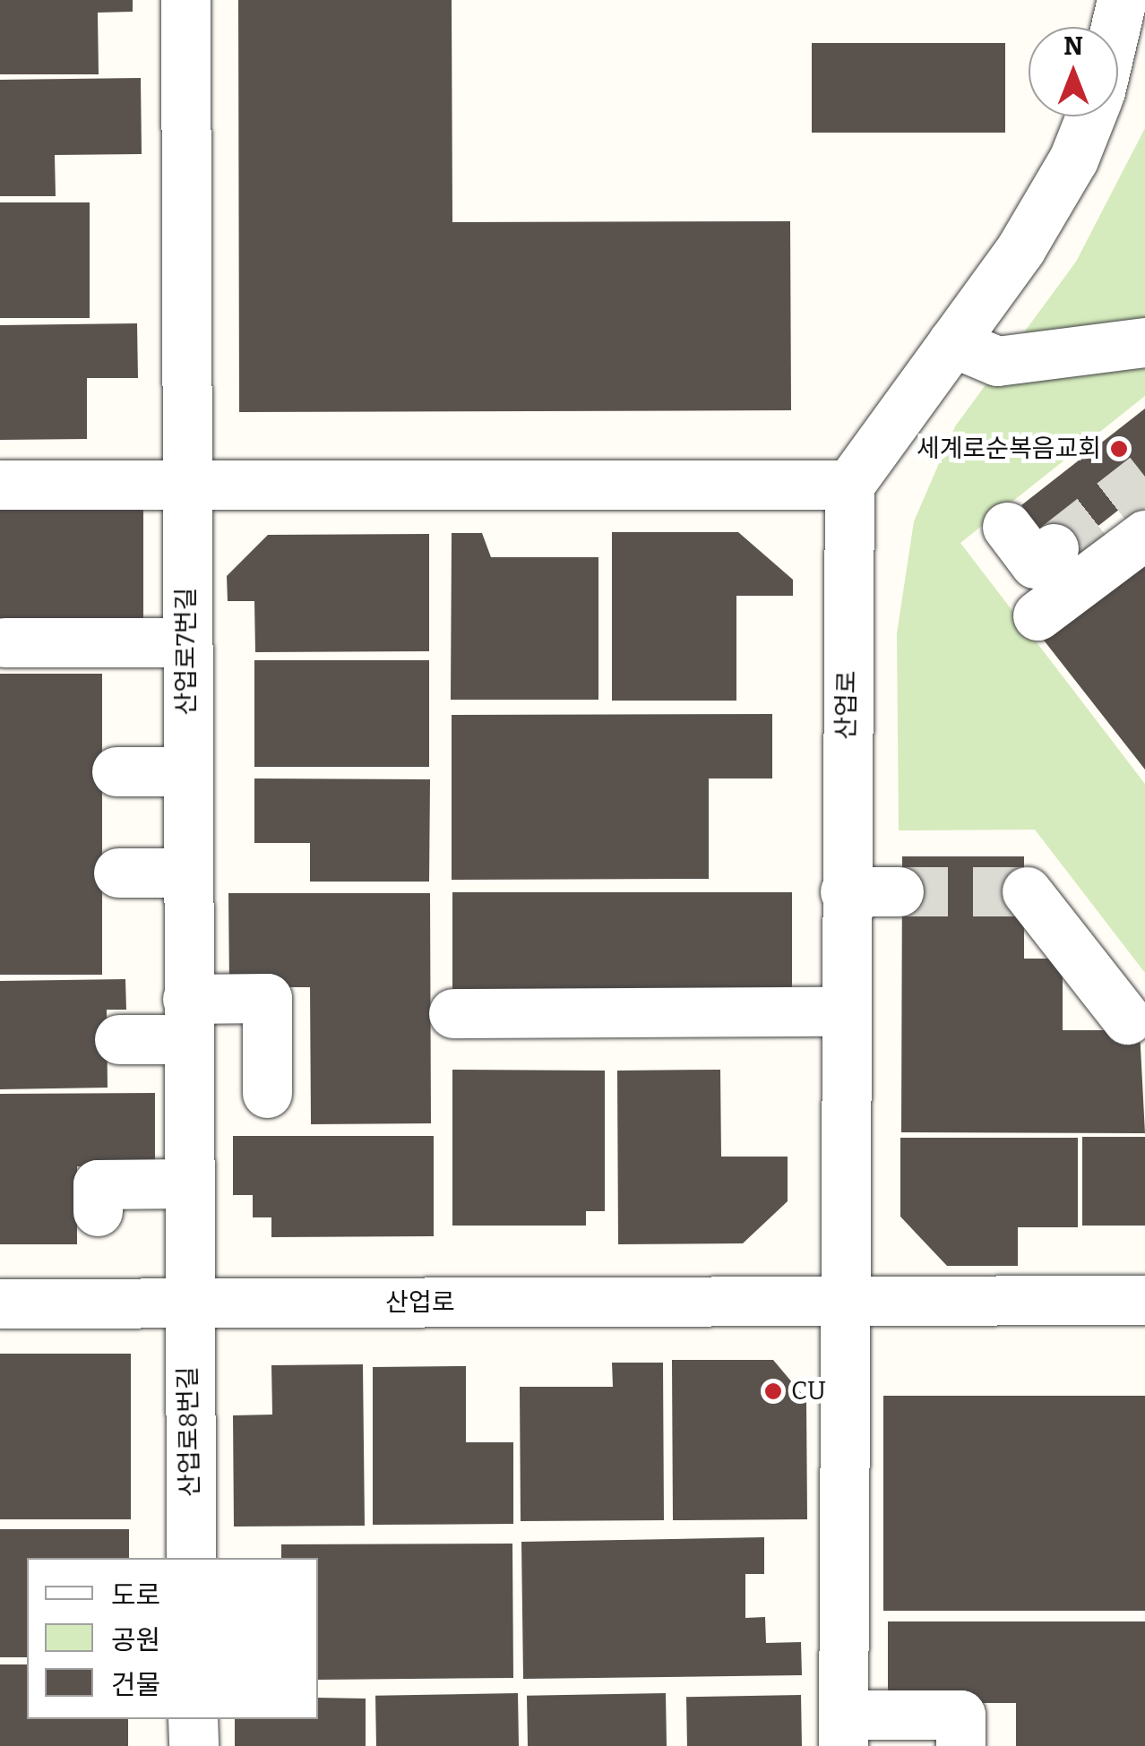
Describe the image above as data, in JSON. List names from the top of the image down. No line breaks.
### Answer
{"streets":{"street":["산업로7번길","산업로","산업로8번길"]},"crossings":[["산업로7번길","산업로"],["산업로7번길","산업로8번길"],["산업로","산업로8번길"]],"places":["세계로순복음교회","CU"],"legend":["도로","공원","건물"],"north":"top"}
